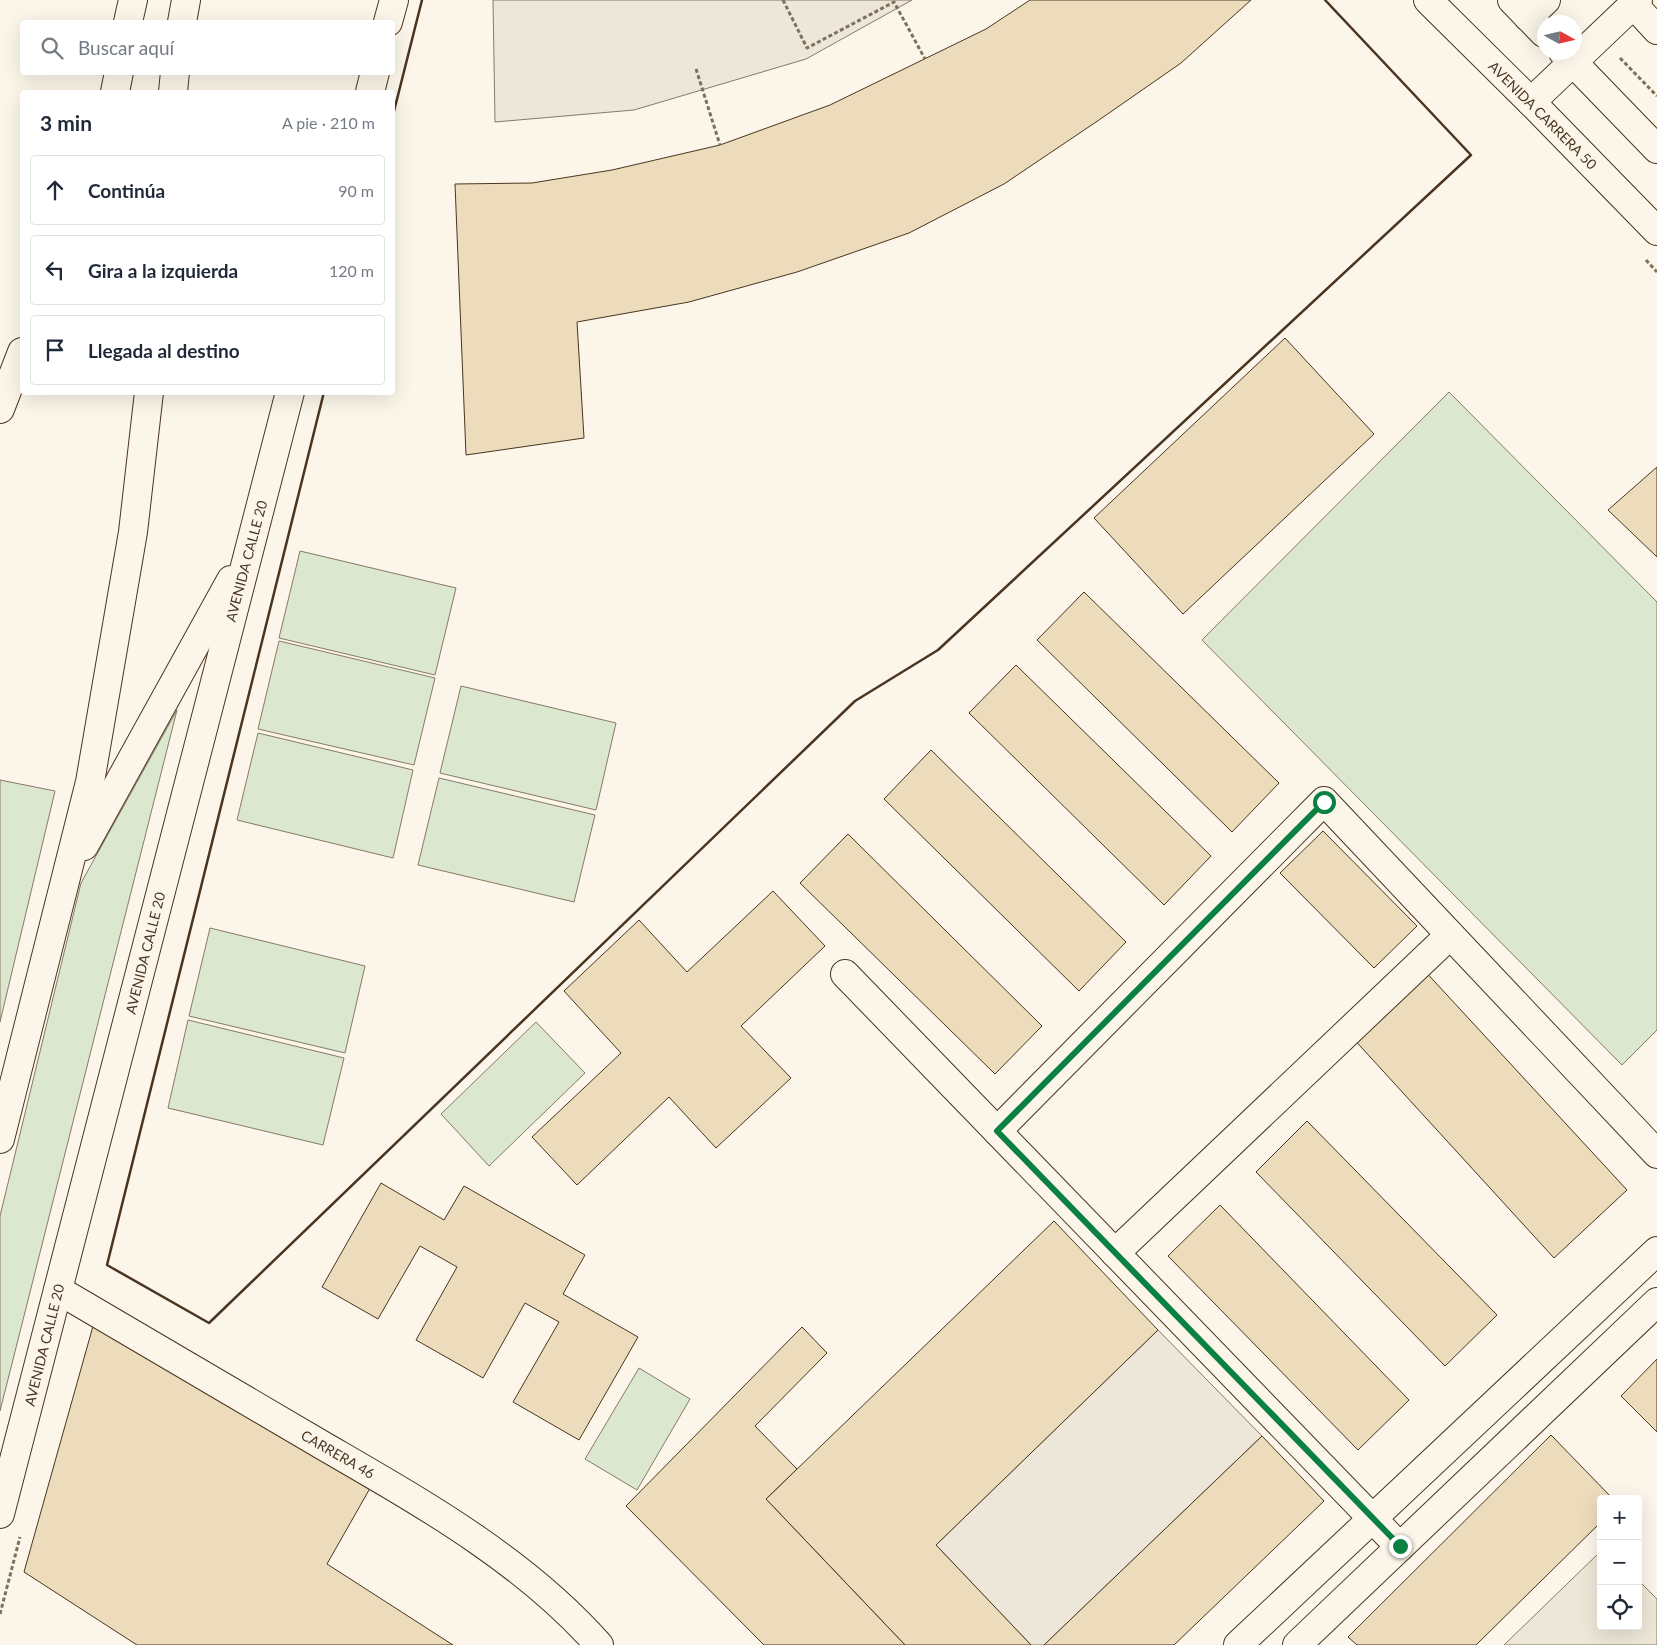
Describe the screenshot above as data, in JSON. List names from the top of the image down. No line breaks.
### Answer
{"streets":{"main road":["AVENIDA CARRERA 50","AVENIDA CALLE 20","CARRERA 46"]},"crossings":[["AVENIDA CALLE 20","CARRERA 46"]],"north":"right","page":{"search":"Buscar aquí","heading":["3 min","A pie · 210 m"],"list":[["Continúa","90 m"],["Gira a la izquierda","120 m"],"Llegada al destino"],"map_buttons":["+","−"]}}
